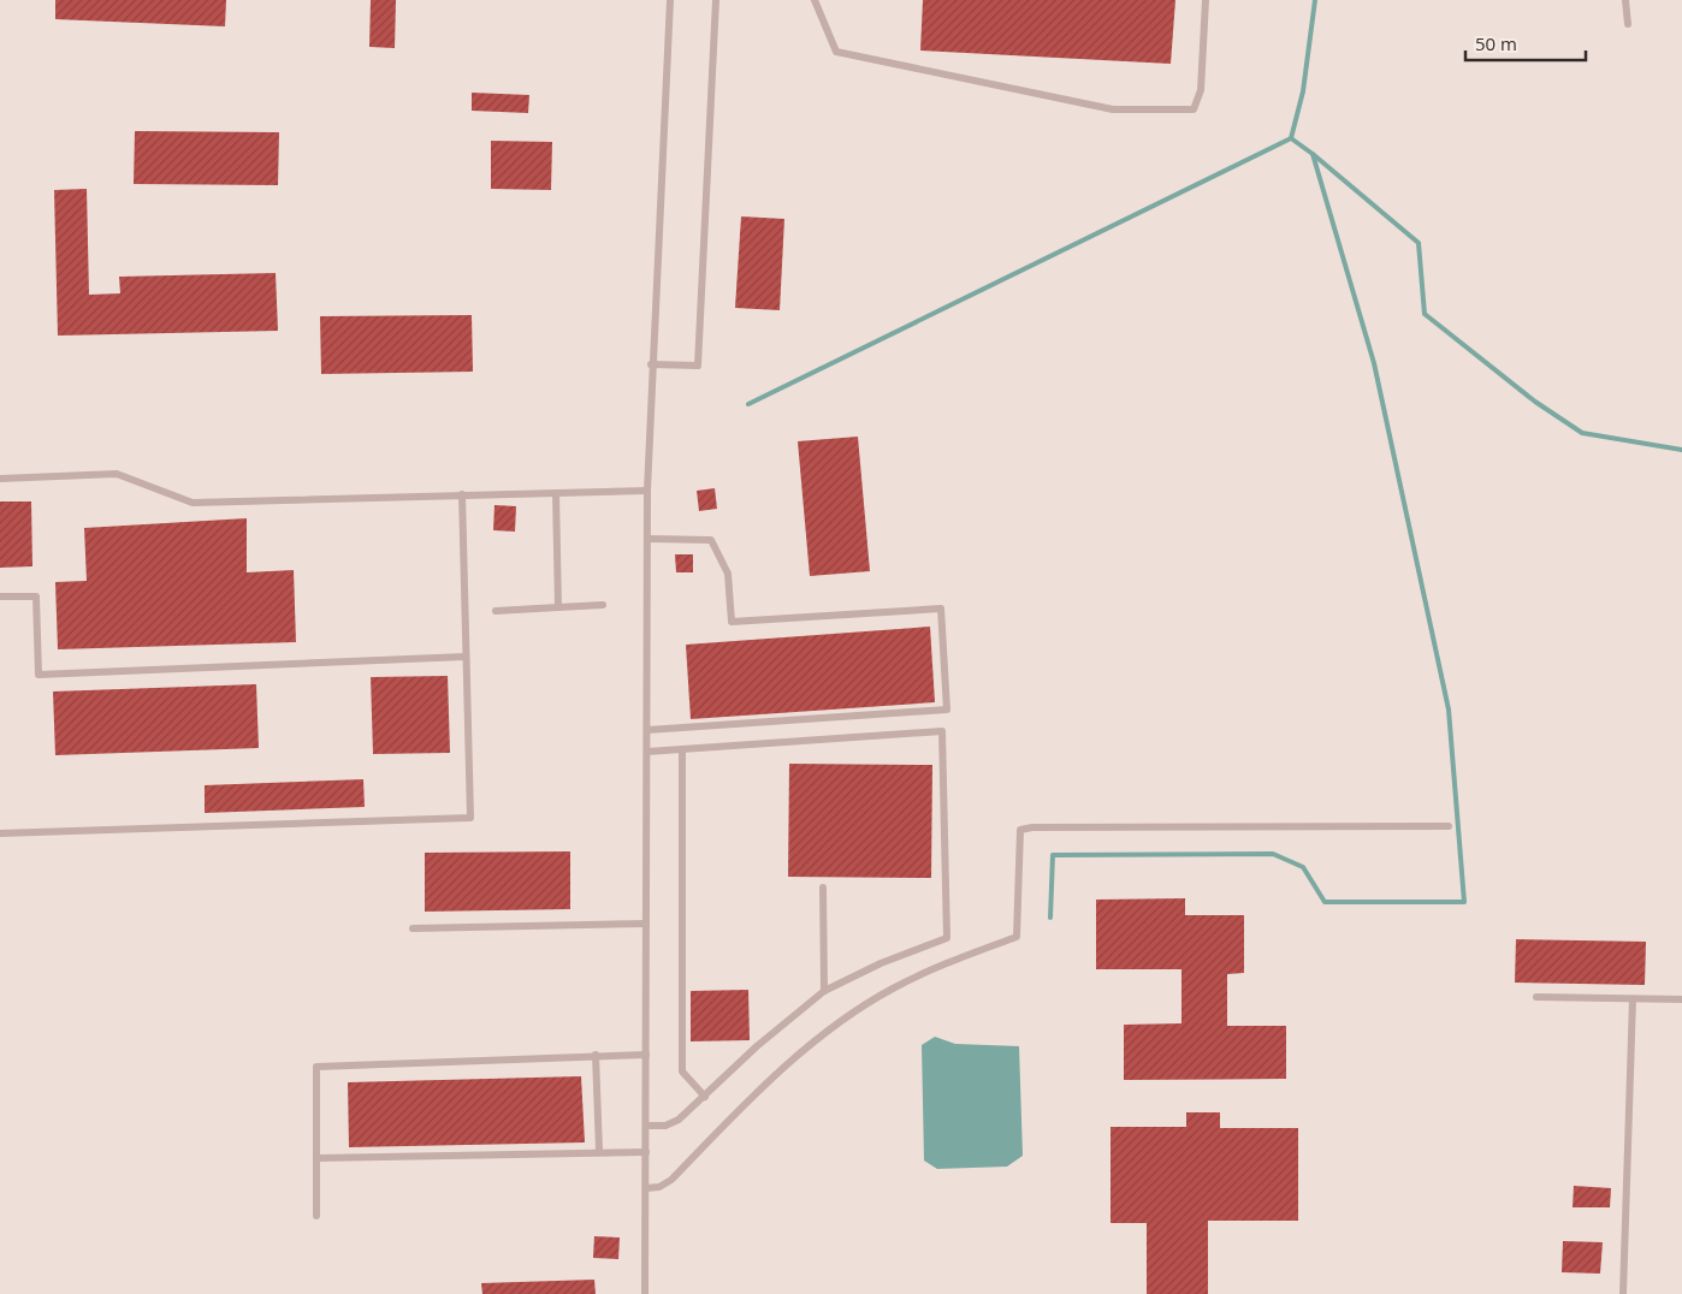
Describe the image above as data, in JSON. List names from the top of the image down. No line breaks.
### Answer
{"scale_bar":"50 m"}
